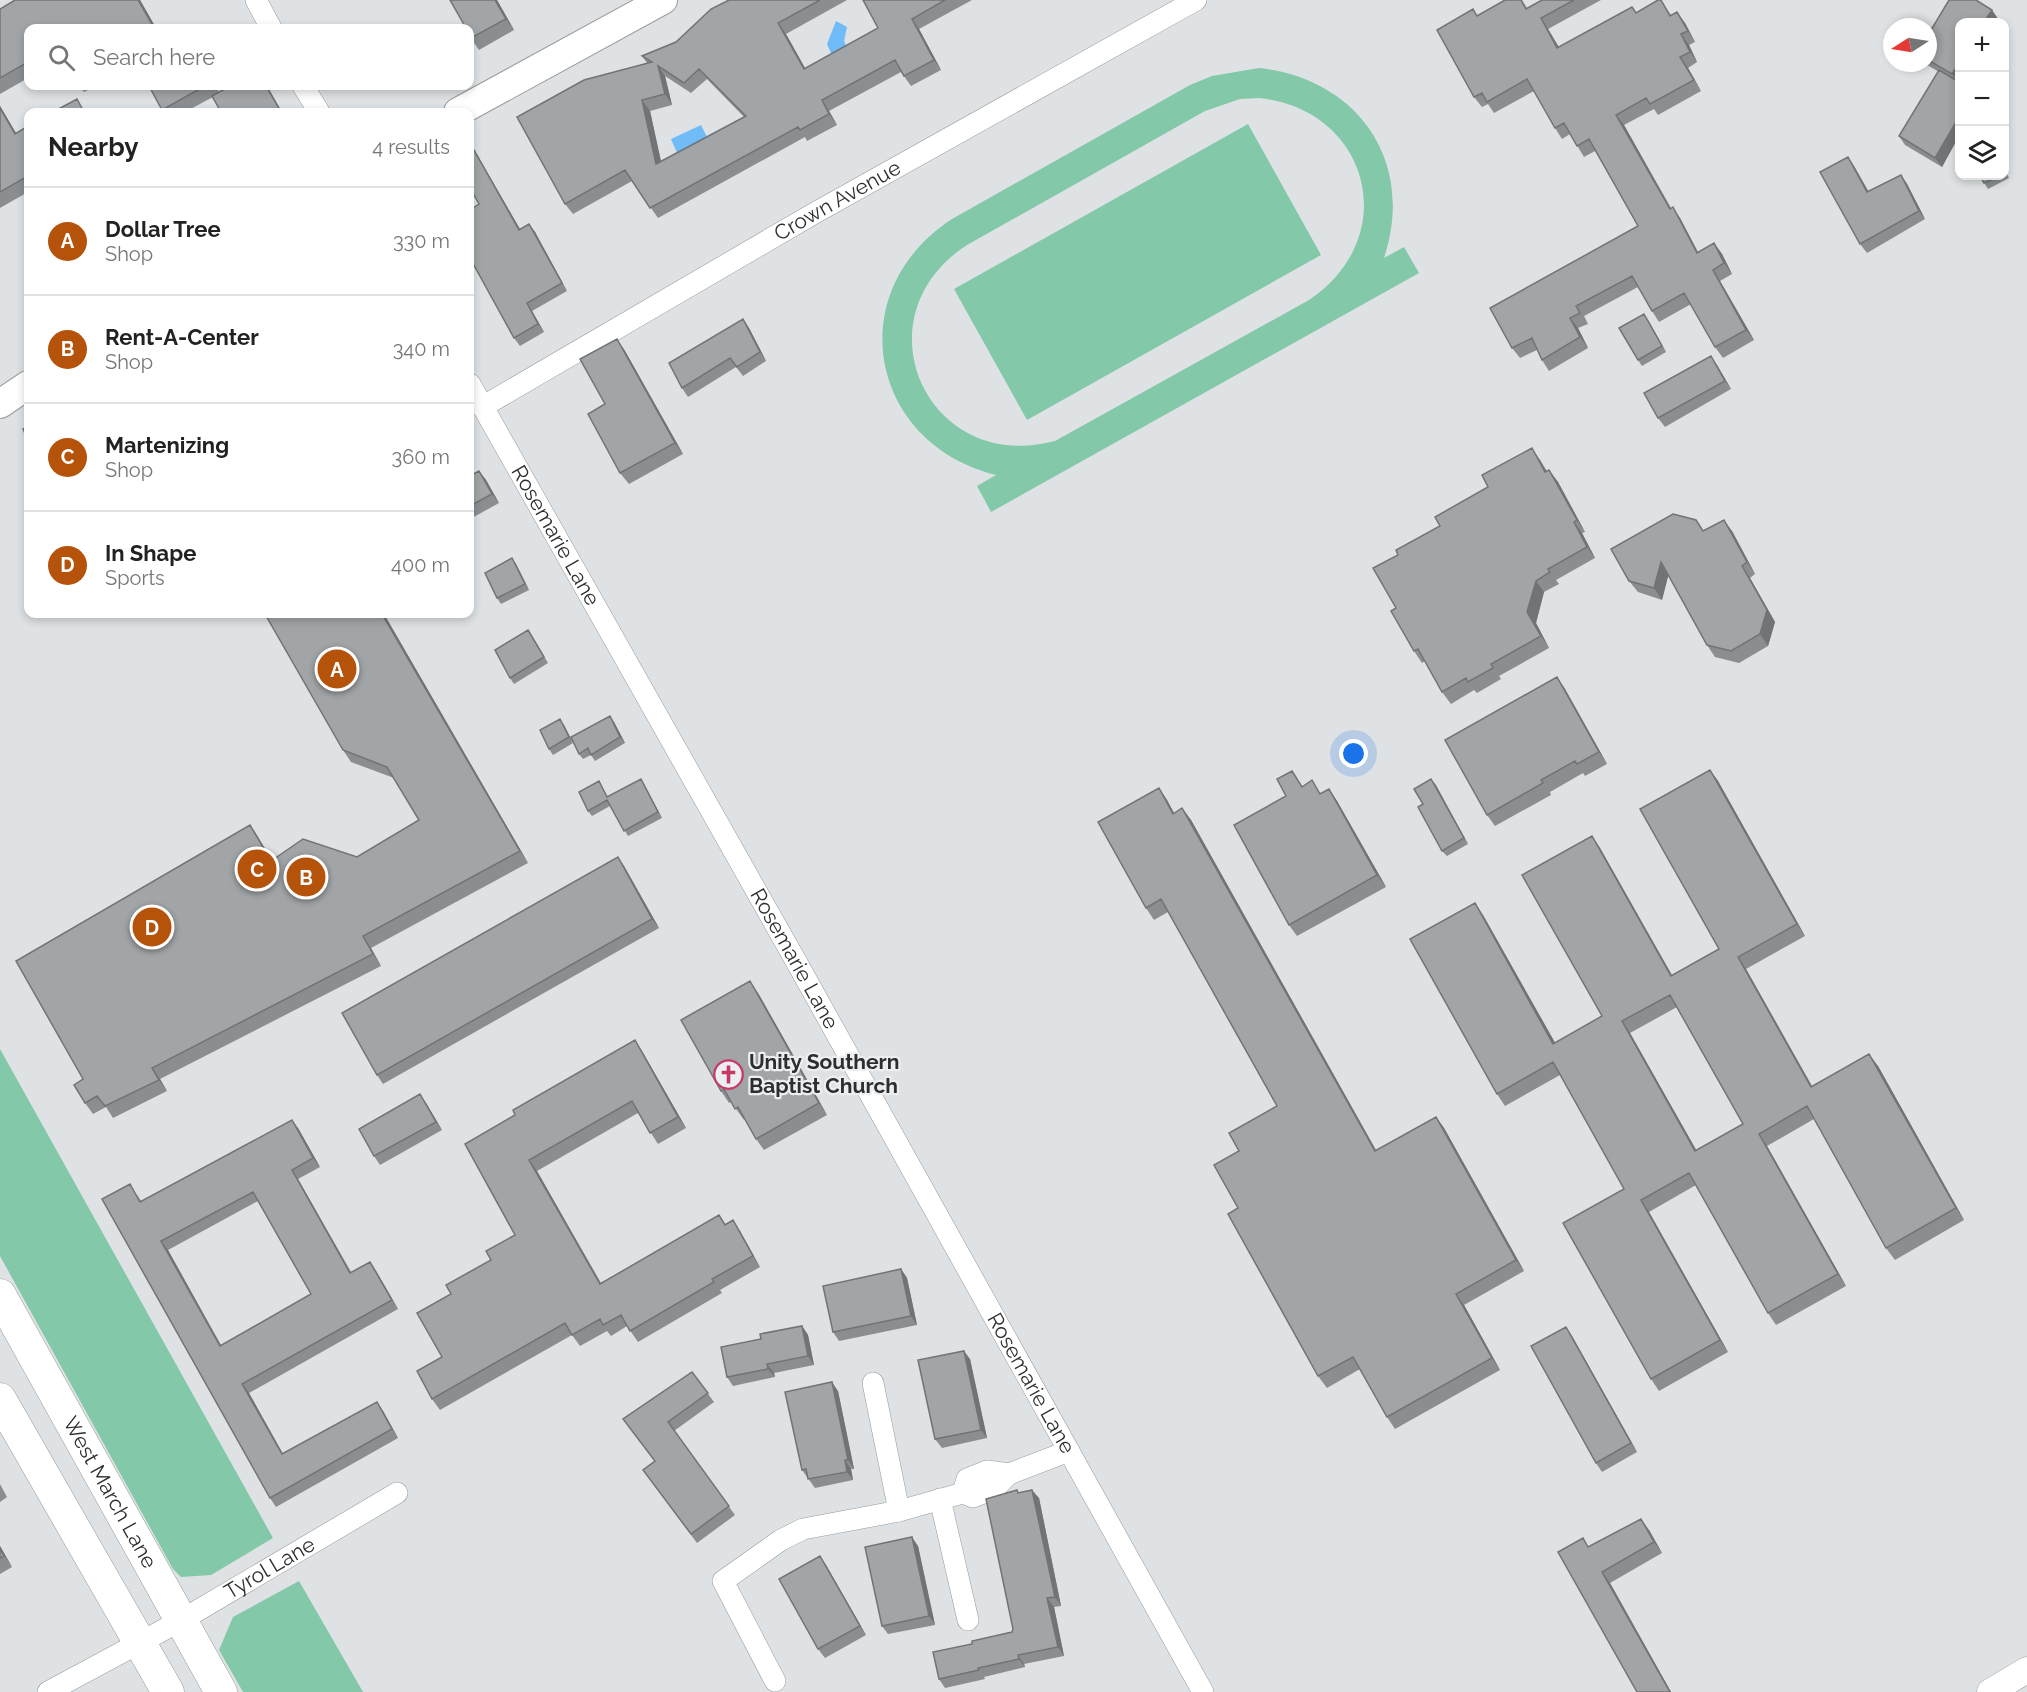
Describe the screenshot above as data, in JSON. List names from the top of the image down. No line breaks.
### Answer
{"streets":{"main road":["West March Lane"],"street":["Crown Avenue","Rosemarie Lane","Tyrol Lane"]},"crossings":[["Crown Avenue","Rosemarie Lane"],["West March Lane","Tyrol Lane"]],"places":{"church":["Unity Southern Baptist Church"]},"north":"left","page":{"map_buttons":["+","−"],"search":"Search here","heading":["Nearby","4 results"],"list":[{"mark":"A","name":"Dollar Tree","note":"Shop","value":"330 m"},{"mark":"B","name":"Rent-A-Center","note":"Shop","value":"340 m"},{"mark":"C","name":"Martenizing","note":"Shop","value":"360 m"},{"mark":"D","name":"In Shape","note":"Sports","value":"400 m"}],"pins":["A","C","B","D"]}}
